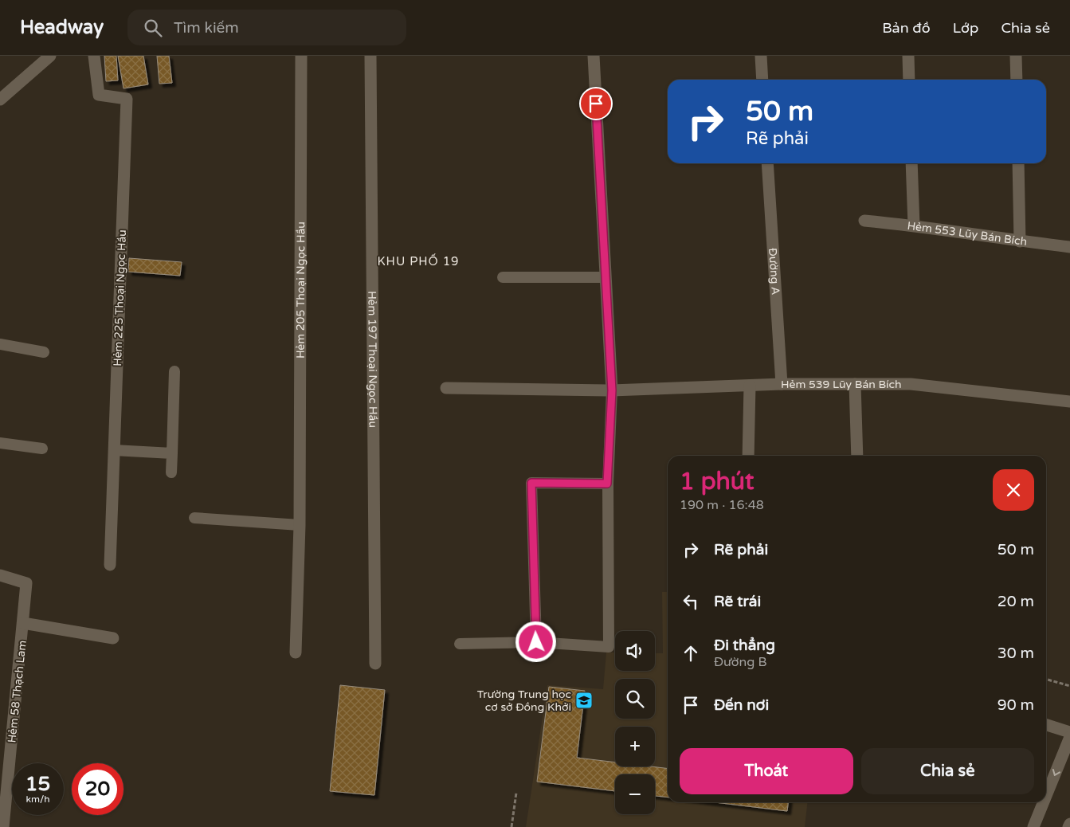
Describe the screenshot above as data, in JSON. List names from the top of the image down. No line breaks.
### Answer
{"streets":{"street":["Hẻm 553 Lũy Bán Bích","Đường A","Hẻm 205 Thoại Ngọc Hầu","Hẻm 225 Thoại Ngọc Hầu","Hẻm 197 Thoại Ngọc Hầu","Hẻm 539 Lũy Bán Bích","Hẻm 58 Thạch Lam"]},"crossings":[["Đường A","Hẻm 539 Lũy Bán Bích"]],"districts":["KHU PHỐ 19"],"places":{"school or university":["Trường Trung học cơ sở Đồng Khởi"]},"page":{"header":"Headway","search":"Tìm kiếm","nav":["Bản đồ","Lớp","Chia sẻ"],"turn":["50 m","Rẽ phải"],"heading":["1 phút","190 m · 16:48"],"list":[{"name":"Rẽ phải","value":"50 m"},{"name":"Rẽ trái","value":"20 m"},{"name":"Đi thẳng","note":"Đường B","value":"30 m"},{"name":"Đến nơi","value":"90 m"}],"map_buttons":["+","−"],"buttons":["Thoát","Chia sẻ"],"speed":"15 km/h","limit":"20"}}
